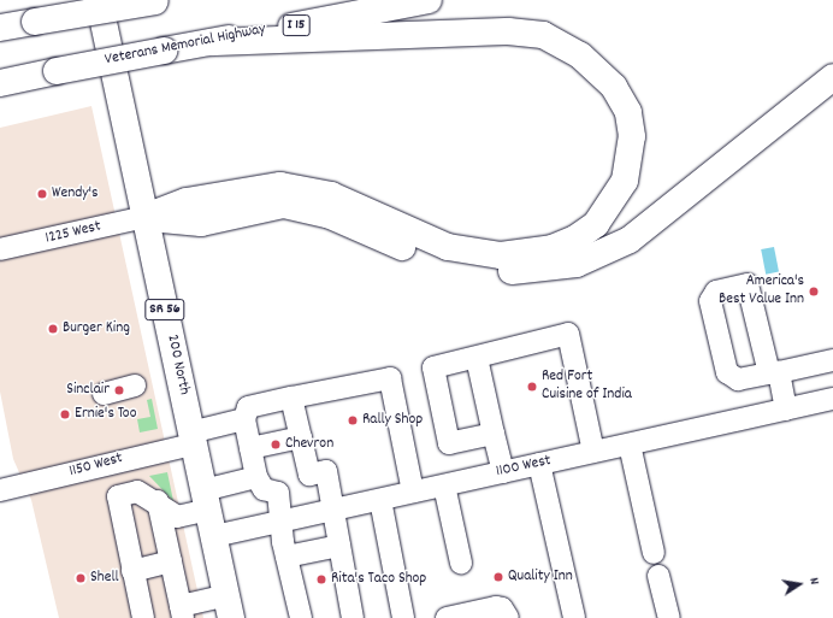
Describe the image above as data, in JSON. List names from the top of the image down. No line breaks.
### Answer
{"streets":{"main road":["I 15","Veterans Memorial Highway","SR 56","200 North"],"street":["1225 West","1150 West","1100 West"]},"crossings":[["1225 West","200 North"],["200 North","1150 West"],["200 North","1100 West"]],"places":["Wendy's","America's Best Value Inn","Burger King","Red Fort Cuisine of India","Sinclair","Ernie's Too","Rally Shop","Chevron","Quality Inn","Shell","Rita's Taco Shop"],"north":"right"}
